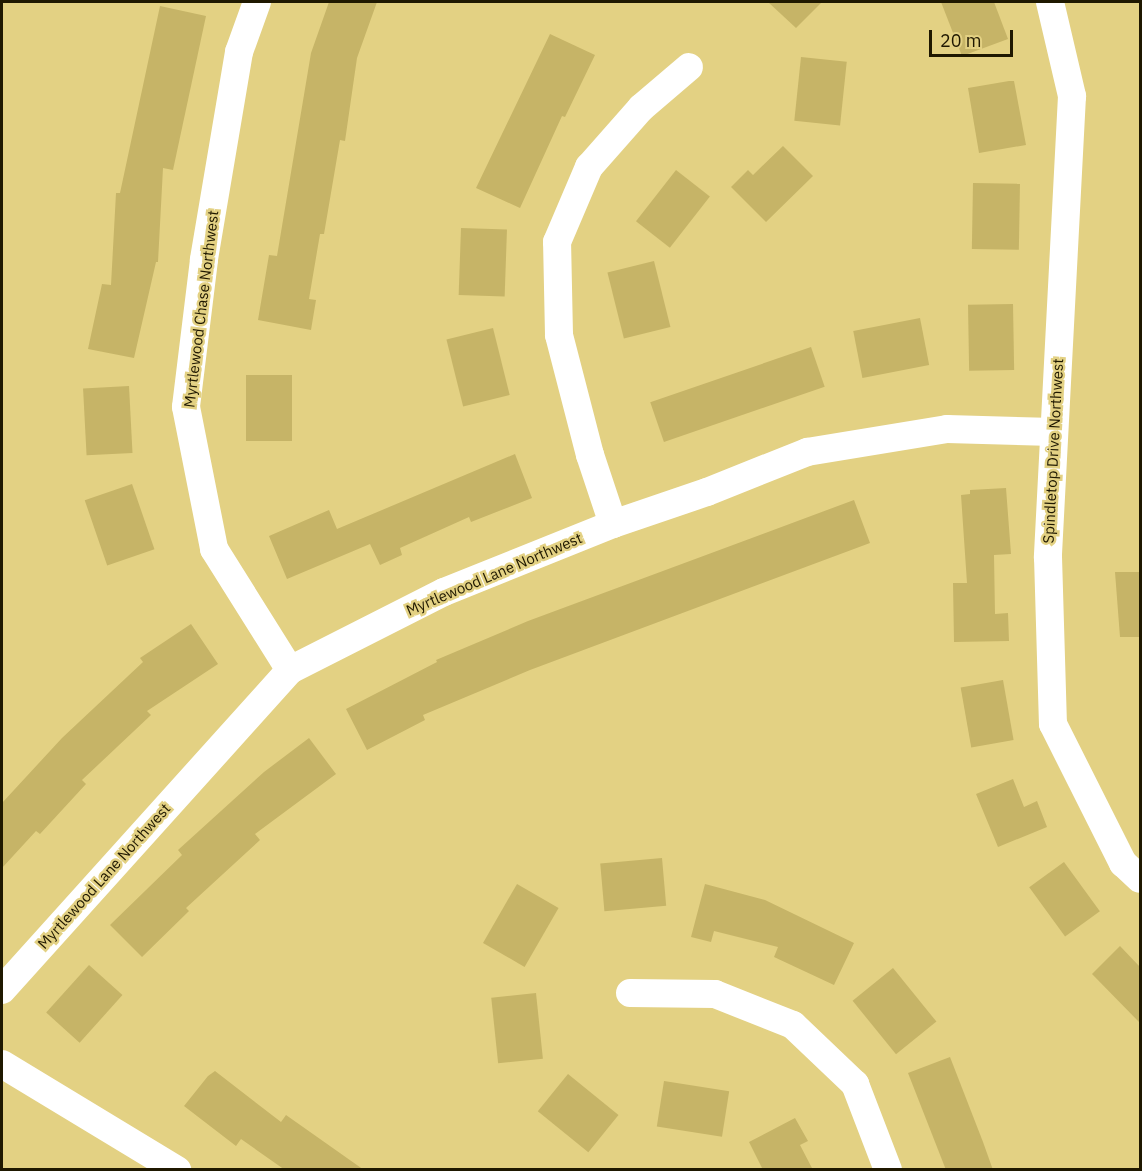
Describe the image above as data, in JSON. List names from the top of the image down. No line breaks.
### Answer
{"streets":{"street":["Myrtlewood Chase Northwest","Spindletop Drive Northwest","Myrtlewood Lane Northwest"]},"crossings":[["Myrtlewood Chase Northwest","Myrtlewood Lane Northwest"],["Spindletop Drive Northwest","Myrtlewood Lane Northwest"]],"scale_bar":"20 m"}
